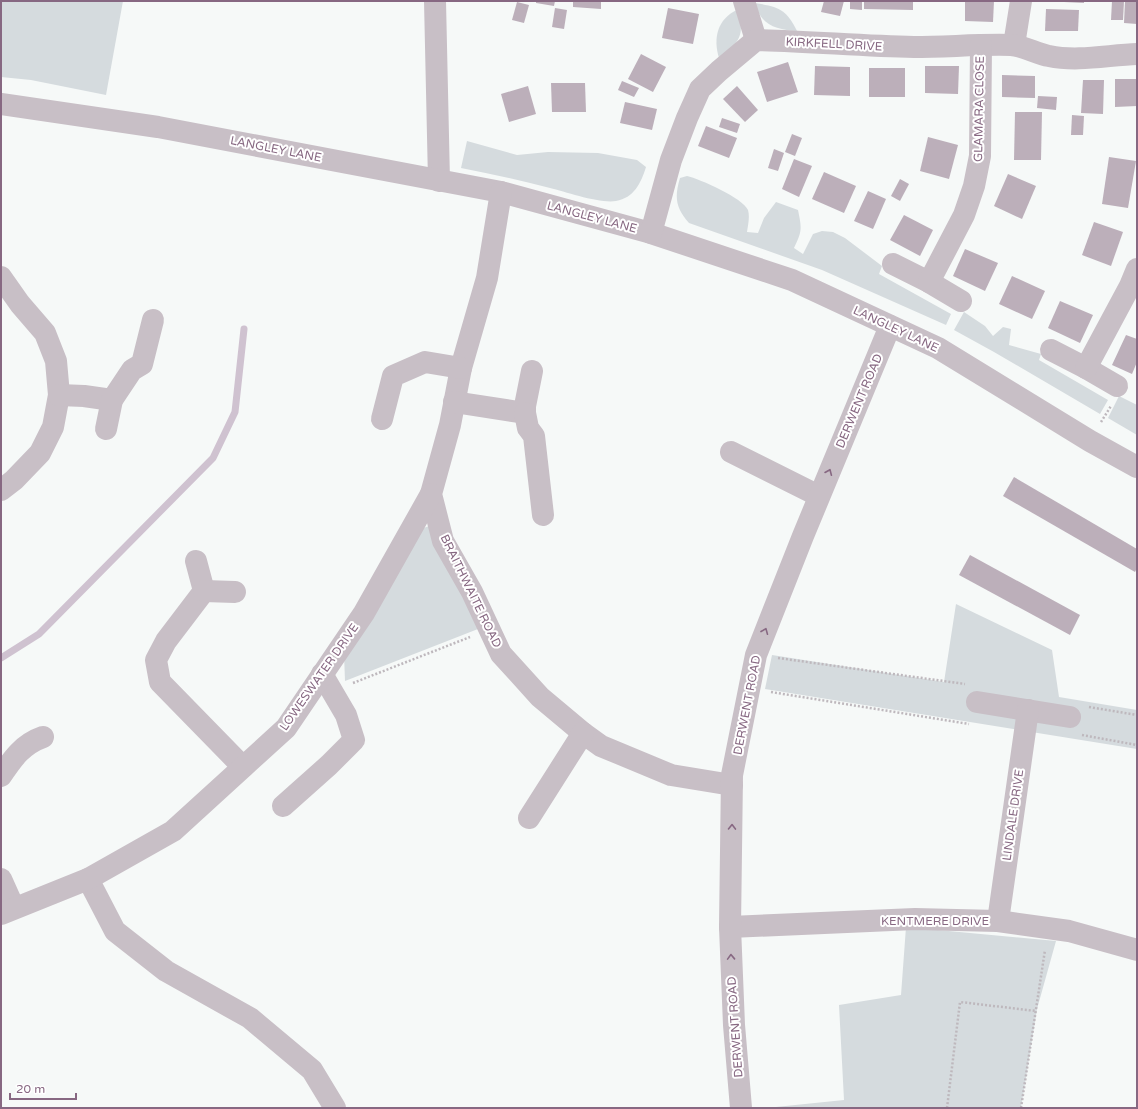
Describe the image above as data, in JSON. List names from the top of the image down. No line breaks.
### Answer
{"streets":{"street":["KIRKFELL DRIVE","GLAMARA CLOSE","LANGLEY LANE","DERWENT ROAD","BRAITHWAITE ROAD","LOWESWATER DRIVE","LINDALE DRIVE","KENTMERE DRIVE"]},"crossings":[["KIRKFELL DRIVE","GLAMARA CLOSE"],["LANGLEY LANE","DERWENT ROAD"],["LANGLEY LANE","BRAITHWAITE ROAD"],["DERWENT ROAD","BRAITHWAITE ROAD"],["DERWENT ROAD","KENTMERE DRIVE"],["BRAITHWAITE ROAD","LOWESWATER DRIVE"],["LINDALE DRIVE","KENTMERE DRIVE"]],"one_way":["DERWENT ROAD"],"scale_bar":"20 m"}
